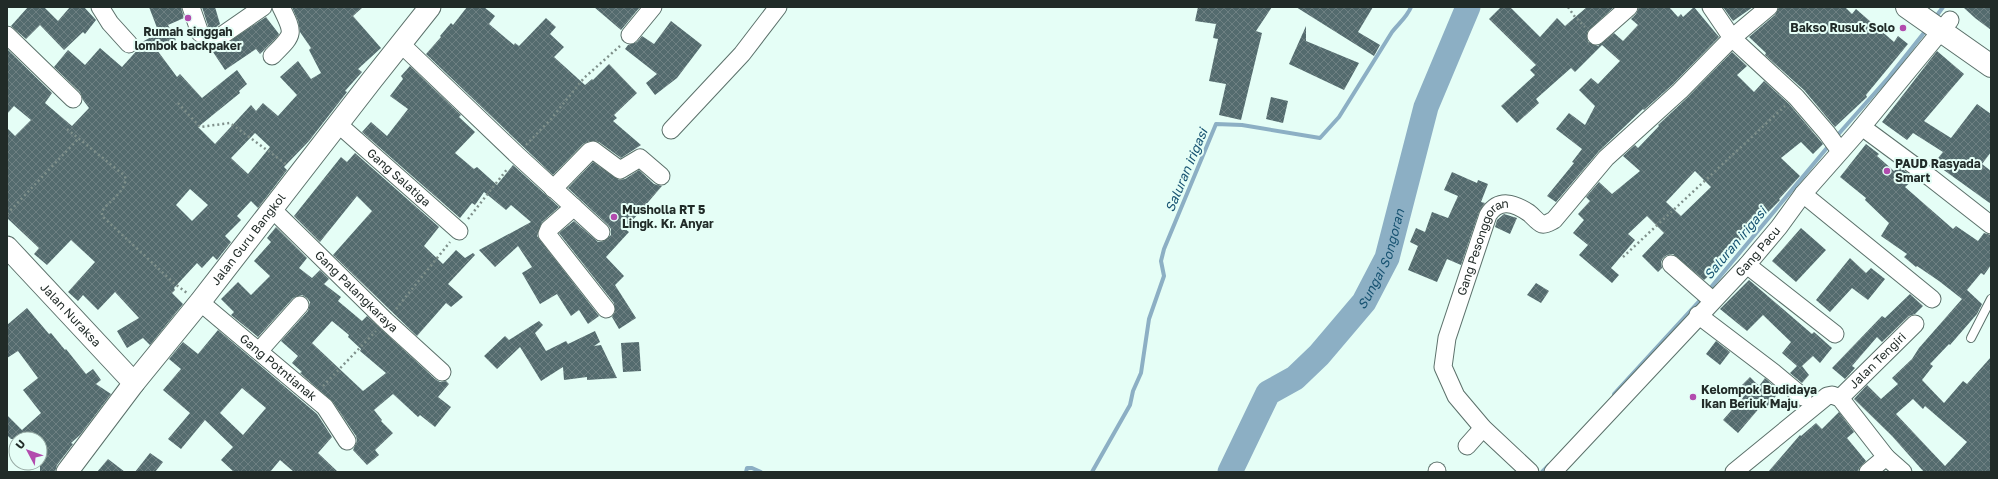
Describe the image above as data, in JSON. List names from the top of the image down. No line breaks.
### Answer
{"streets":{"street":["Gang Salatiga","Jalan Guru Bangkol","Gang Pacu","Gang Pesonggoran","Gang Palangkaraya","Jalan Nuraksa","Jalan Tengiri","Gang Potntianak"]},"crossings":[["Gang Salatiga","Jalan Guru Bangkol"],["Jalan Guru Bangkol","Gang Palangkaraya"],["Jalan Guru Bangkol","Jalan Nuraksa"],["Jalan Guru Bangkol","Gang Potntianak"]],"water":["Saluran irigasi","Sungai Songoran"],"places":["Rumah singgah lombok backpaker","Bakso Rusuk Solo","PAUD Rasyada Smart","Musholla RT 5 Lingk. Kr. Anyar","Kelompok Budidaya Ikan Beriuk Maju"],"north":"top left"}
